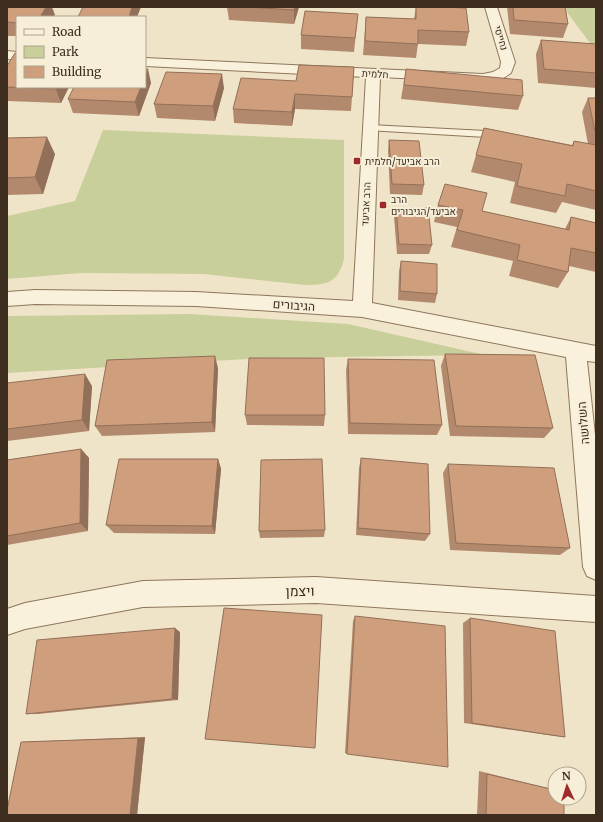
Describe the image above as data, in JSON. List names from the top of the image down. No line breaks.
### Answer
{"streets":{"street":["נחייסי","חלמית","הרב אביעד","הגיבורים","השלושה","ויצמן"]},"crossings":[["נחייסי","חלמית"],["חלמית","הרב אביעד"],["הרב אביעד","הגיבורים"],["הגיבורים","השלושה"]],"places":{"transit":["הרב אביעד/חלמית","הרב אביעד/הגיבורים"]},"legend":["Road","Park","Building"],"north":"top"}
